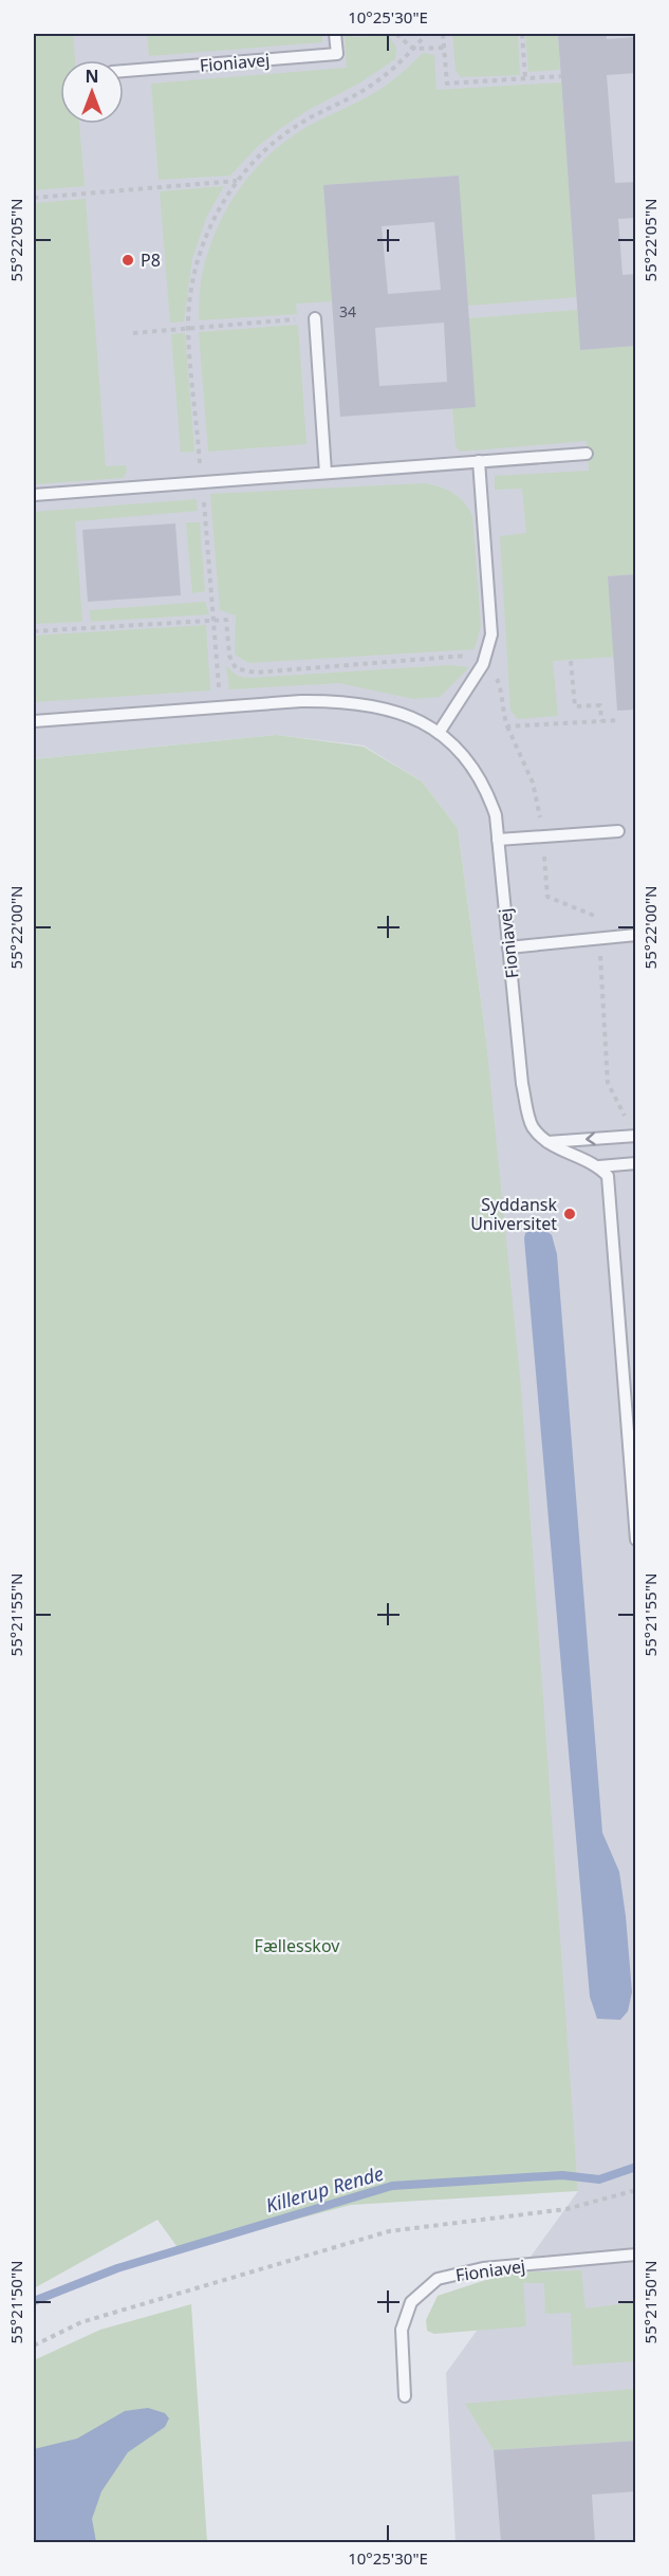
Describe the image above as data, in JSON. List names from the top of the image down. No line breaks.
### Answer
{"streets":{"lane":["Fioniavej"]},"water":["Killerup Rende"],"parks":["Fællesskov"],"places":["P8","Syddansk Universitet"],"house_numbers":["34"],"north":"top","coordinates":["10°25'30\"E","55°22'05\"N","55°22'00\"N","55°21'55\"N","55°21'50\"N"]}
